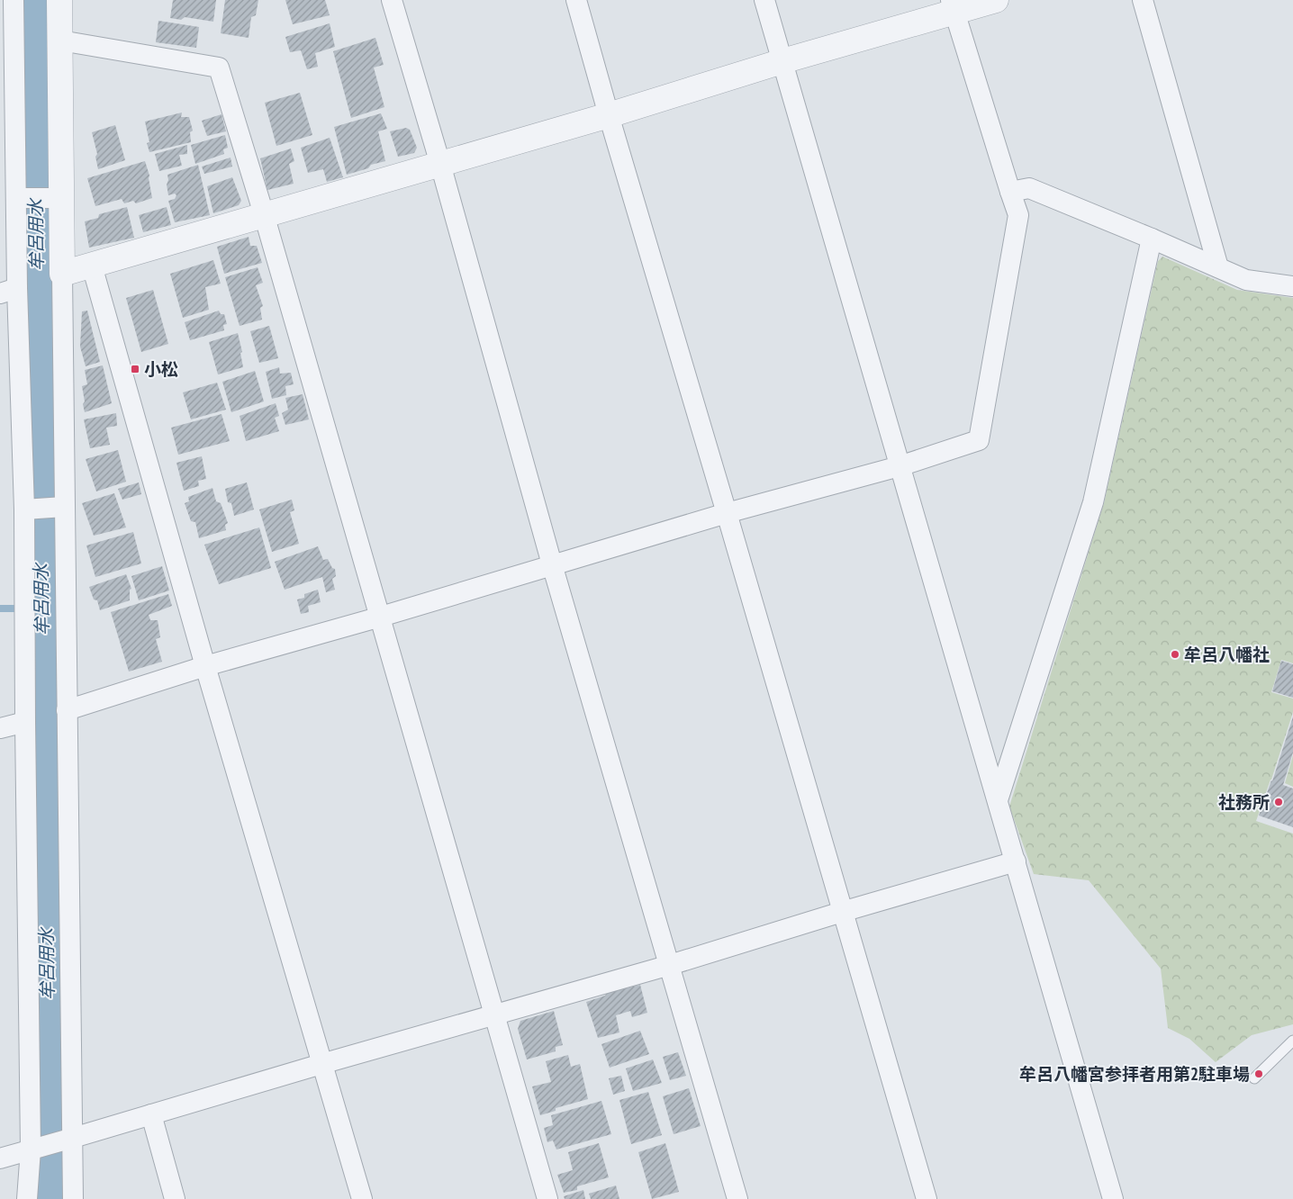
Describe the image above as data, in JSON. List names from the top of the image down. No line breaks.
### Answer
{"water":["牟呂用水"],"places":{"transit":["小松"],"other":["牟呂八幡社","社務所","牟呂八幡宮参拝者用第2駐車場"]}}
